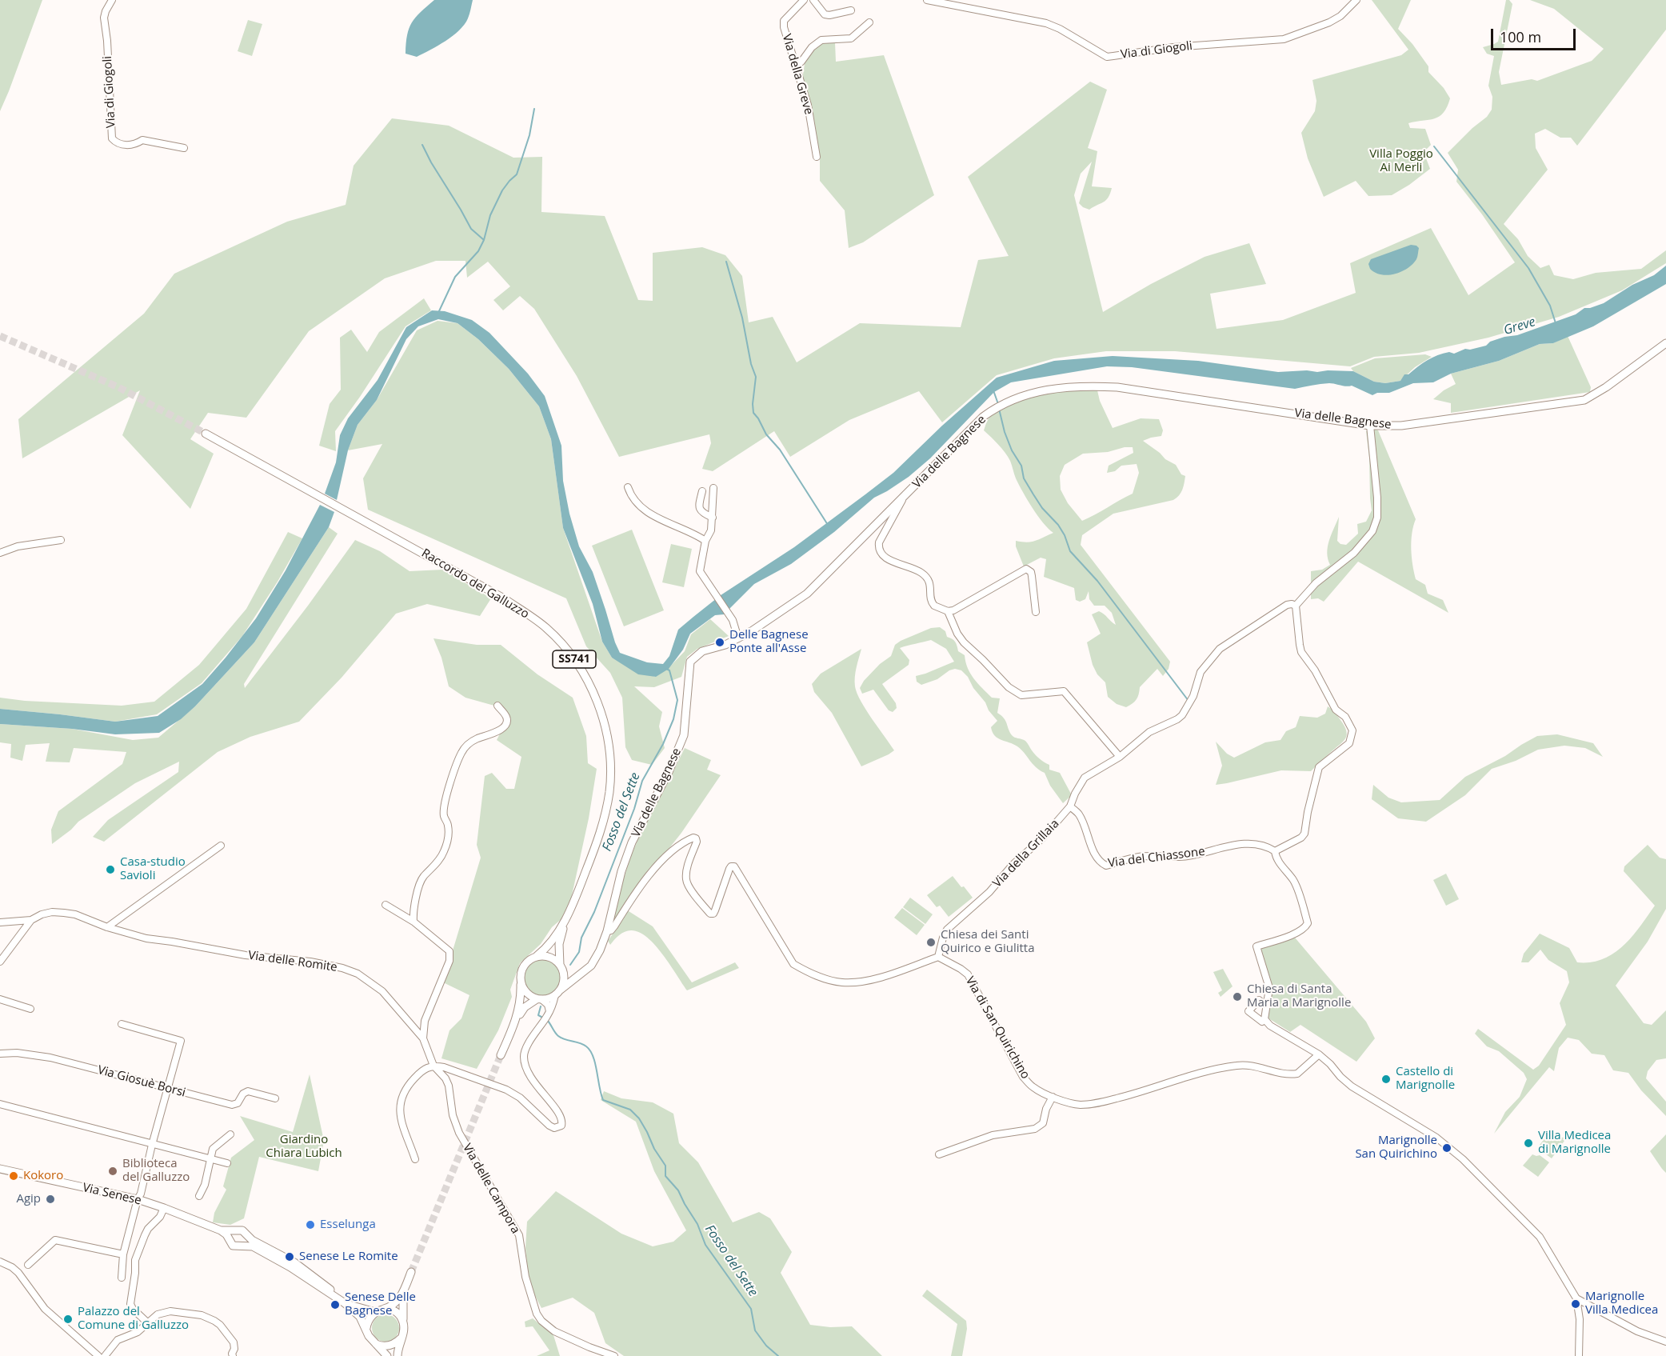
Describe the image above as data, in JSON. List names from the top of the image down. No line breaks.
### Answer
{"streets":{"main road":["Via delle Bagnese","Raccordo del Galluzzo","SS741","Via Senese"],"street":["Via di Giogoli","Via della Greve","Via della Grillaia","Via del Chiassone","Via delle Romite","Via di San Quirichino","Via Giosuè Borsi","Via delle Campora"]},"crossings":[["Via delle Bagnese","Raccordo del Galluzzo"],["Via delle Bagnese","SS741"],["Raccordo del Galluzzo","SS741"],["Via della Grillaia","Via del Chiassone"],["Via della Grillaia","Via di San Quirichino"],["Via delle Romite","Via delle Campora"]],"water":["Greve","Fosso del Sette"],"parks":["Villa Poggio Ai Merli","Giardino Chiara Lubich"],"places":["Delle Bagnese Ponte all'Asse","Casa-studio Savioli","Chiesa dei Santi Quirico e Giulitta","Chiesa di Santa Maria a Marignolle","Castello di Marignolle","Villa Medicea di Marignolle","Marignolle San Quirichino","Biblioteca del Galluzzo","Kokoro","Agip","Esselunga","Senese Le Romite","Marignolle Villa Medicea","Senese Delle Bagnese","Palazzo del Comune di Galluzzo"],"scale_bar":"100 m"}
